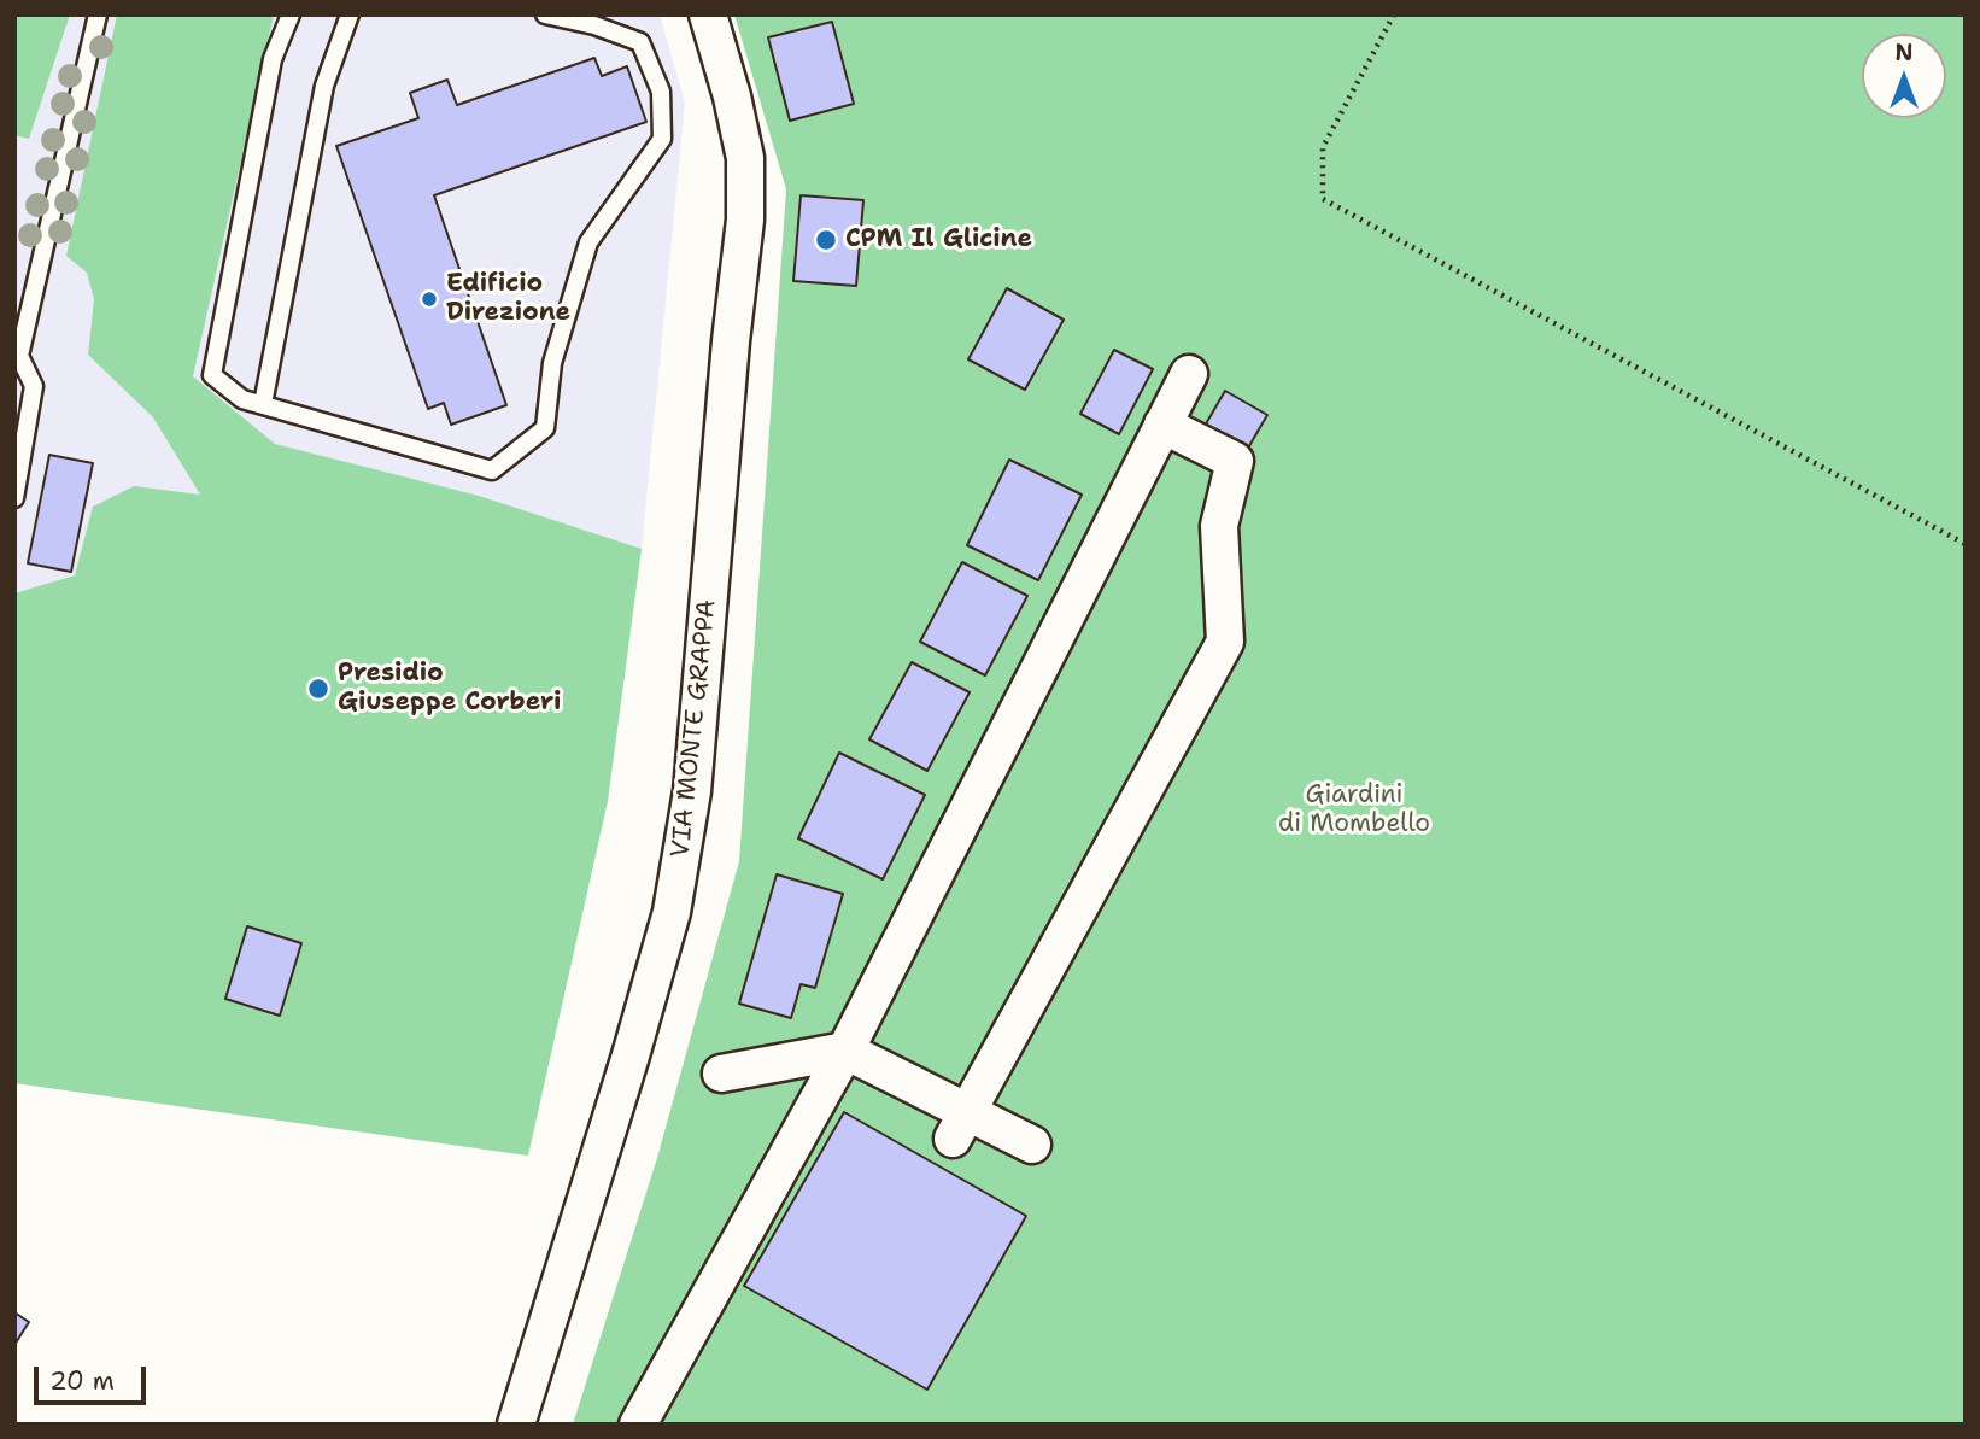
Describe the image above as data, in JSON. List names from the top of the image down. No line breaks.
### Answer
{"streets":{"street":["VIA MONTE GRAPPA"]},"parks":["Giardini di Mombello"],"places":["CPM Il Glicine","Edificio Direzione","Presidio Giuseppe Corberi"],"scale_bar":"20 m","north":"top"}
